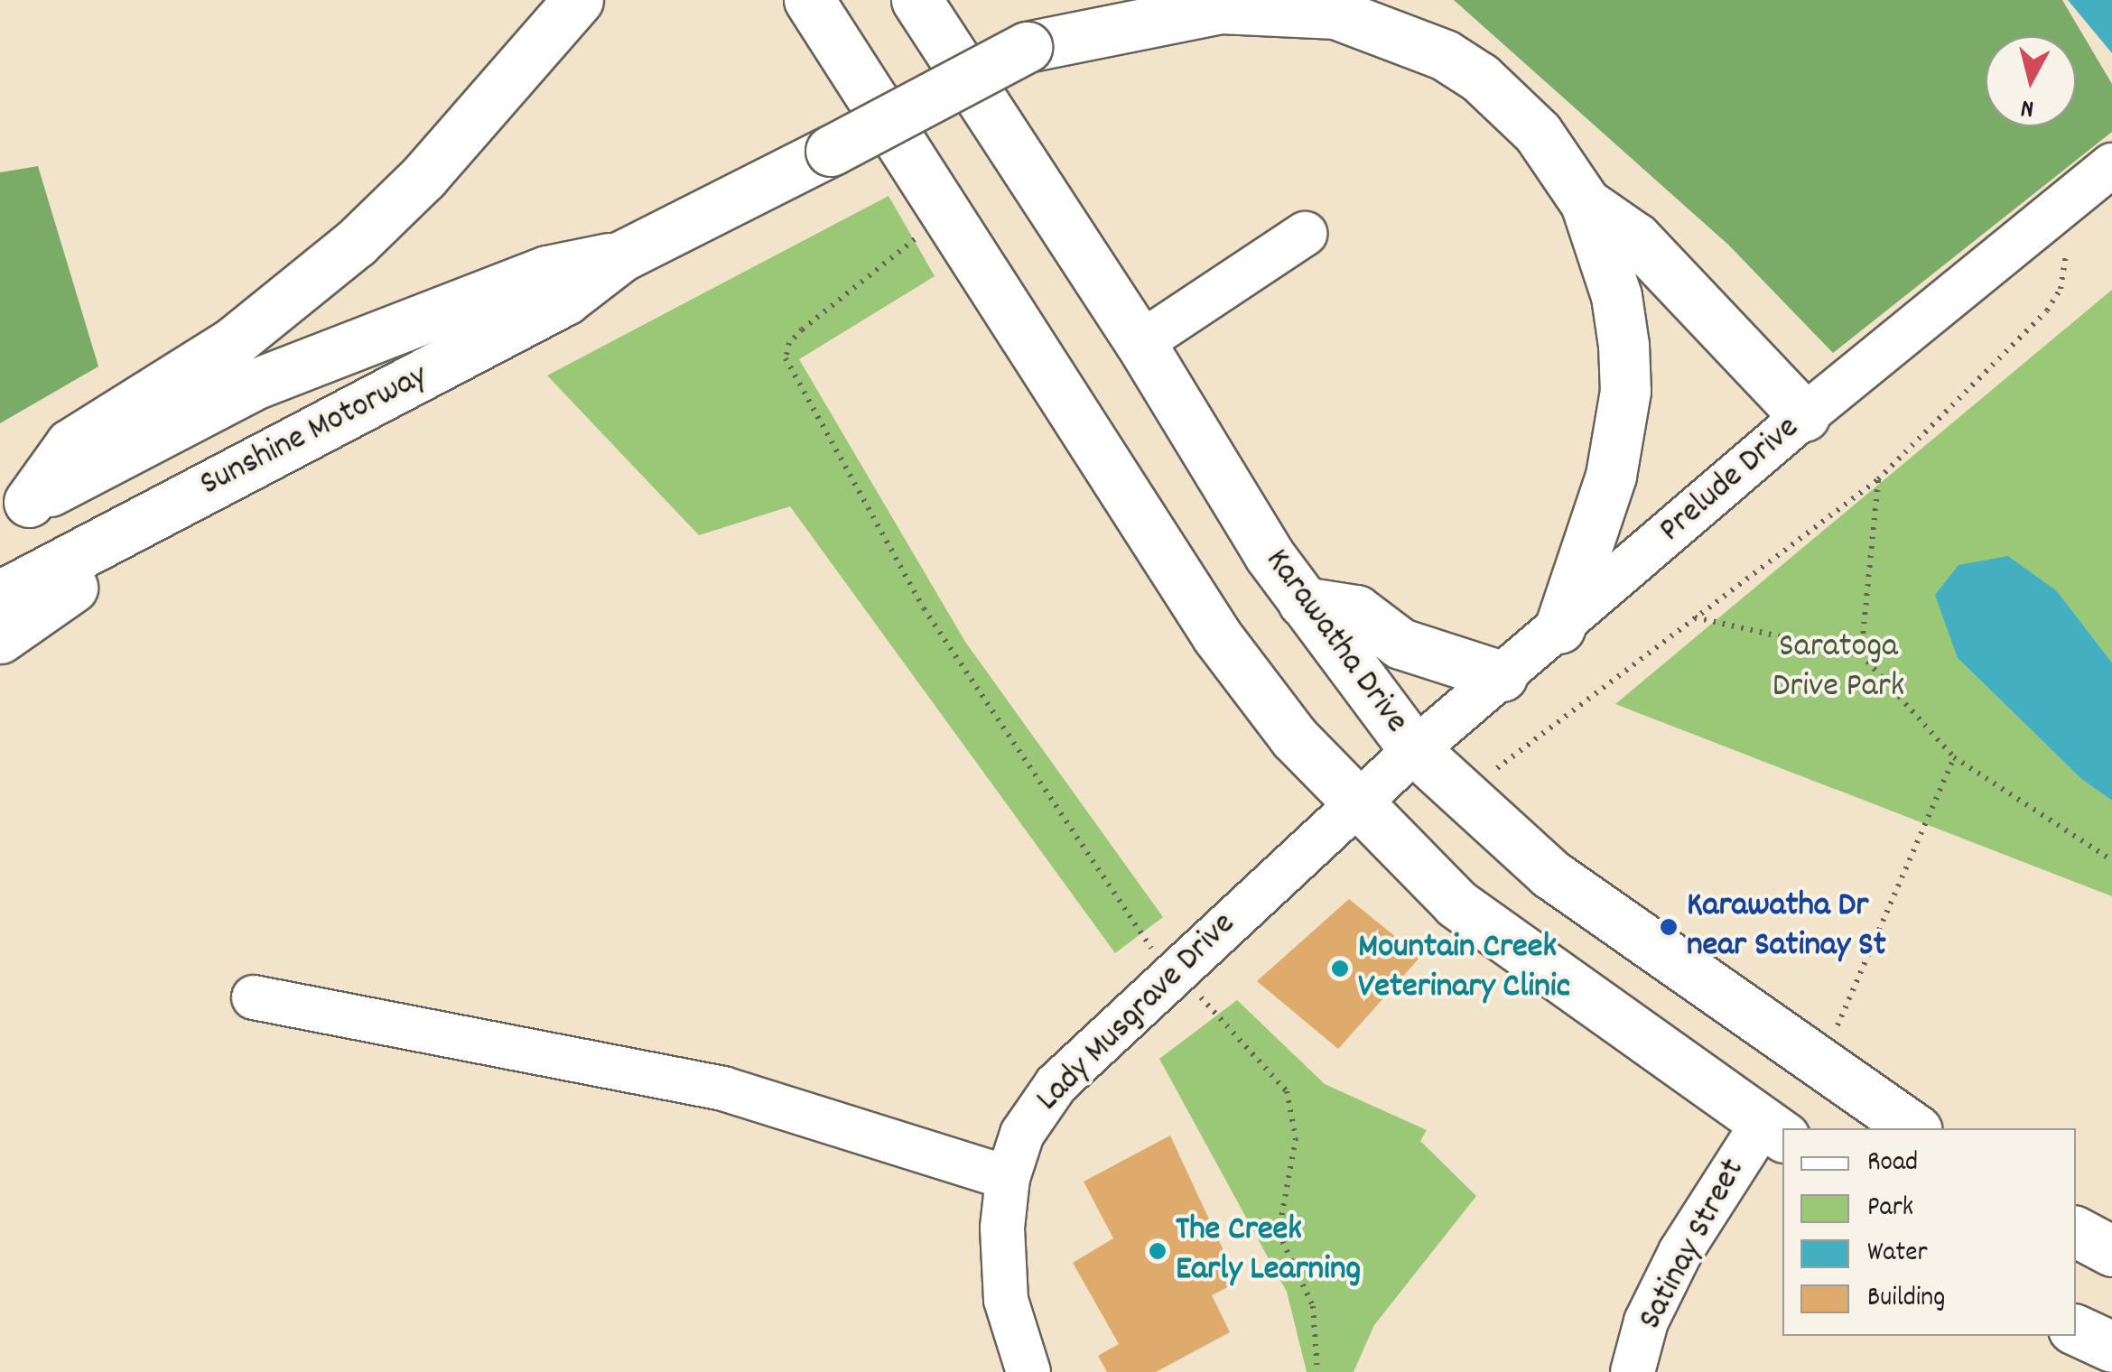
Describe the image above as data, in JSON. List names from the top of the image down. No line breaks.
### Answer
{"streets":{"main road":["Sunshine Motorway","Karawatha Drive"],"street":["Prelude Drive","Lady Musgrave Drive","Satinay Street"]},"crossings":[["Prelude Drive","Karawatha Drive"],["Prelude Drive","Lady Musgrave Drive"]],"parks":["Saratoga Drive Park"],"places":["Karawatha Dr near Satinay St","Mountain Creek Veterinary Clinic","The Creek Early Learning"],"legend":["Road","Park","Water","Building"],"north":"bottom"}
